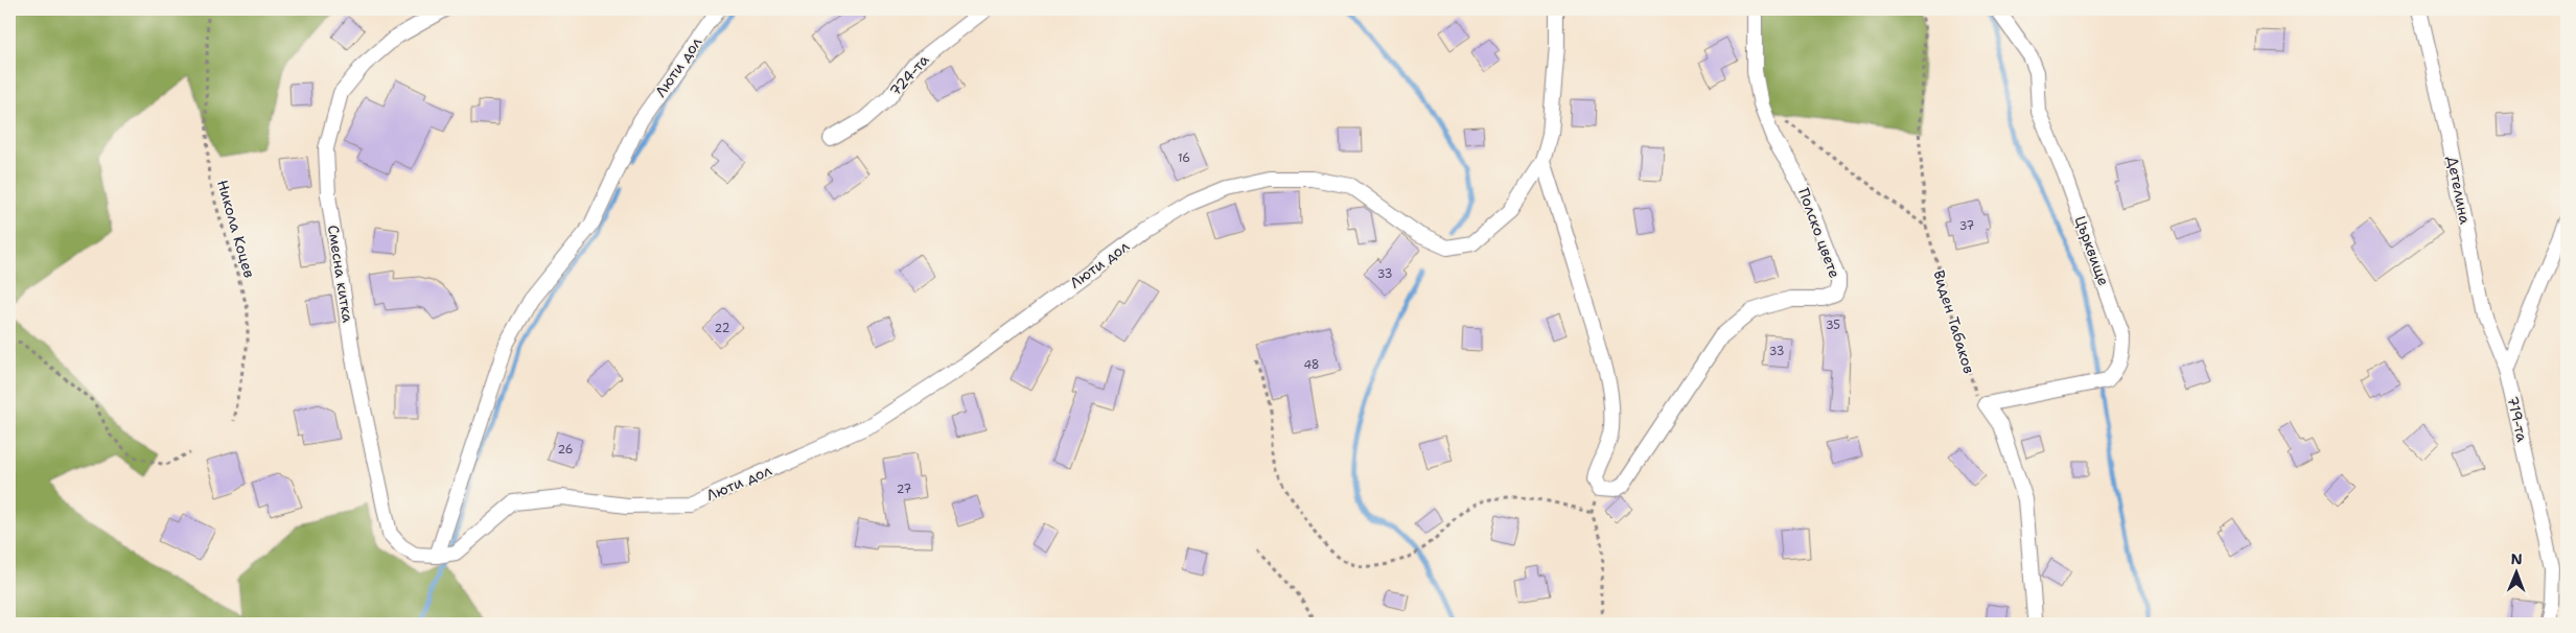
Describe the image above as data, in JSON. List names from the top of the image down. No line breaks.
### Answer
{"streets":{"street":["Люти дол","724-та","Детелина","Полско цвете","Църквище","Смесна китка","719-та"],"path":["Никола Коцев","Виден Табаков"]},"crossings":[["Люти дол","Смесна китка"],["Детелина","719-та"],["Църквище","Виден Табаков"]],"house_numbers":["16","37","33","35","22","33","48","26","27"],"north":"top"}
